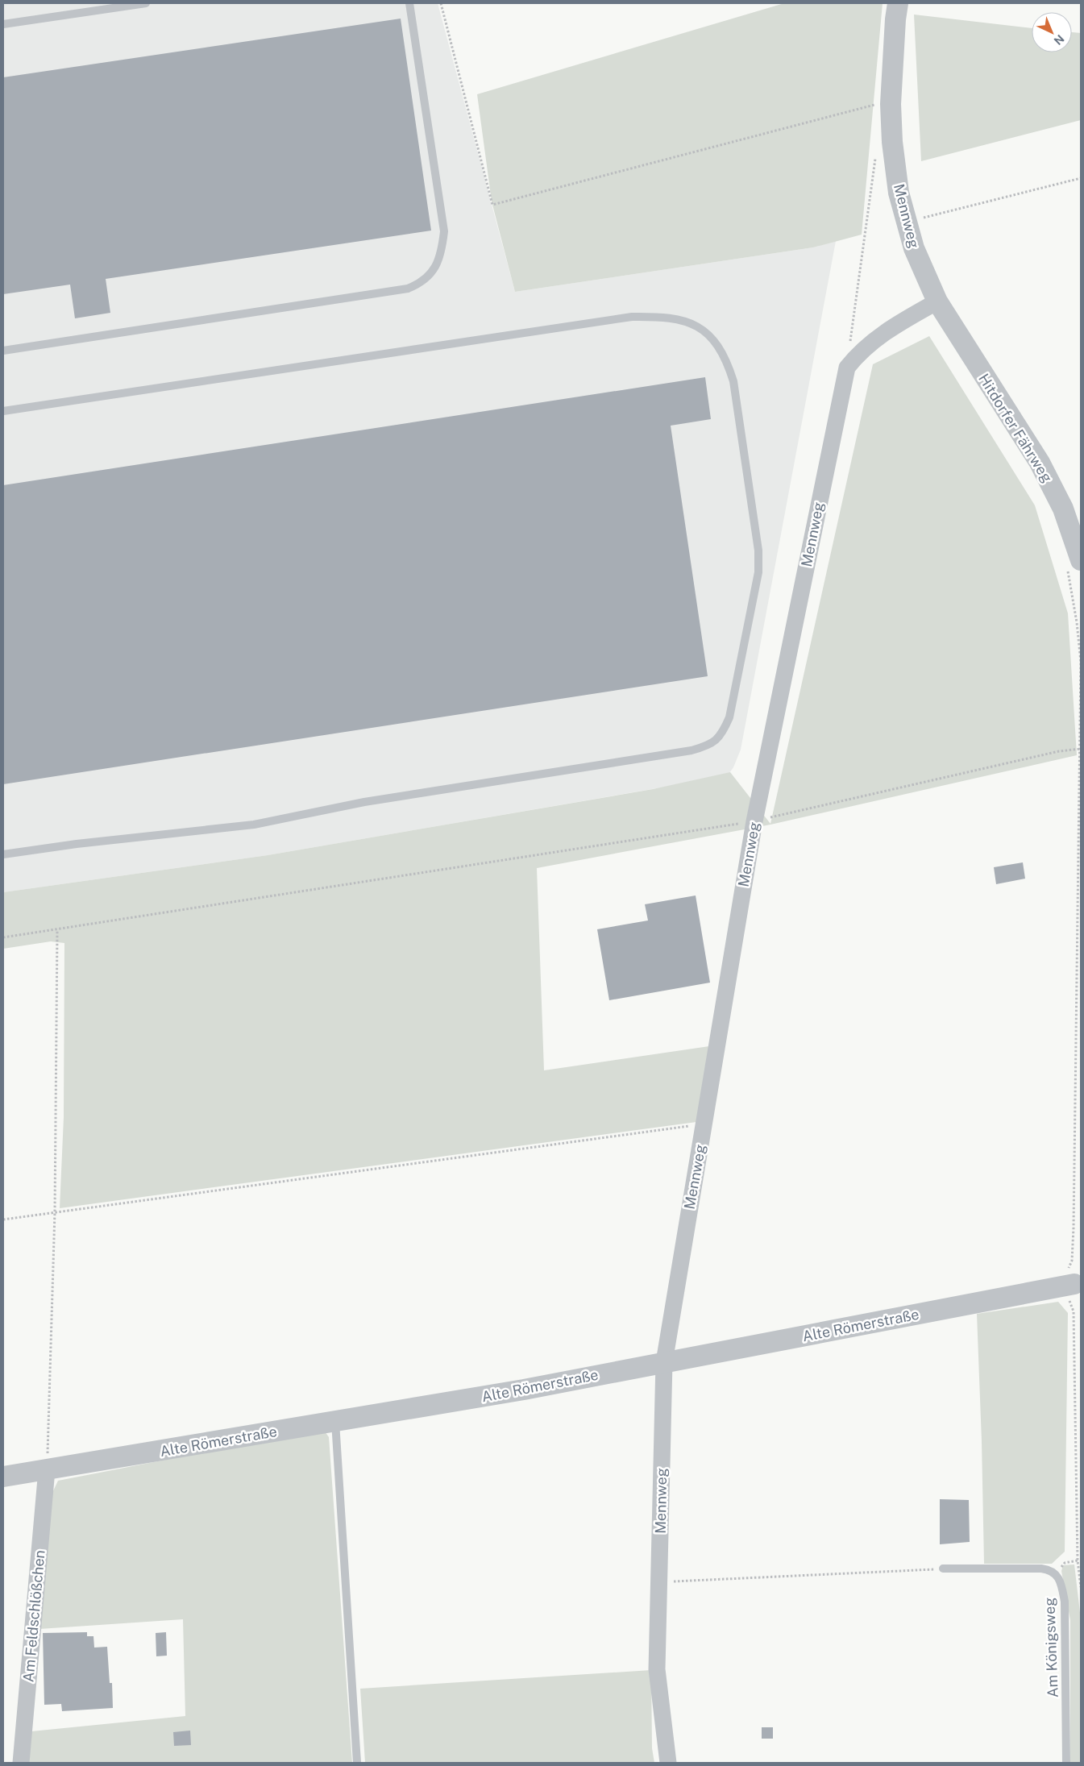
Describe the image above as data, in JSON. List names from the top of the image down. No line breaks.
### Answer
{"streets":{"street":["Mennweg","Hitdorfer Fährweg","Alte Römerstraße","Am Feldschlößchen"],"lane":["Am Königsweg"]},"crossings":[["Mennweg","Hitdorfer Fährweg"],["Mennweg","Alte Römerstraße"],["Alte Römerstraße","Am Feldschlößchen"]],"north":"bottom right"}
